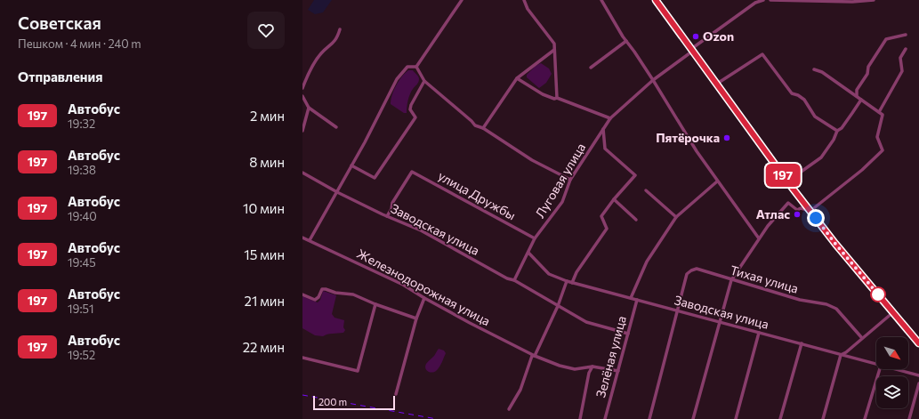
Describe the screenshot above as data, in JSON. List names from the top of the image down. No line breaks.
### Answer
{"streets":{"street":["Луговая улица","улица Дружбы","Заводская улица","Тихая улица","Железнодорожная улица","Зелёная улица"]},"crossings":[["Луговая улица","улица Дружбы"],["Луговая улица","Заводская улица"],["улица Дружбы","Заводская улица"],["Заводская улица","Тихая улица"],["Заводская улица","Зелёная улица"],["Железнодорожная улица","Зелёная улица"]],"places":["Ozon","Пятёрочка","Атлас"],"lines":["bus line 197"],"scale_bar":"200 m","north":"bottom right","page":{"heading":[["Советская","Пешком · 4 мин · 240 m"],"Отправления"],"on_map":"197","list":[{"mark":"197","name":"Автобус","note":"19:32","value":"2 мин"},{"mark":"197","name":"Автобус","note":"19:38","value":"8 мин"},{"mark":"197","name":"Автобус","note":"19:40","value":"10 мин"},{"mark":"197","name":"Автобус","note":"19:45","value":"15 мин"},{"mark":"197","name":"Автобус","note":"19:51","value":"21 мин"},{"mark":"197","name":"Автобус","note":"19:52","value":"22 мин"}],"scale":"200 m"}}
